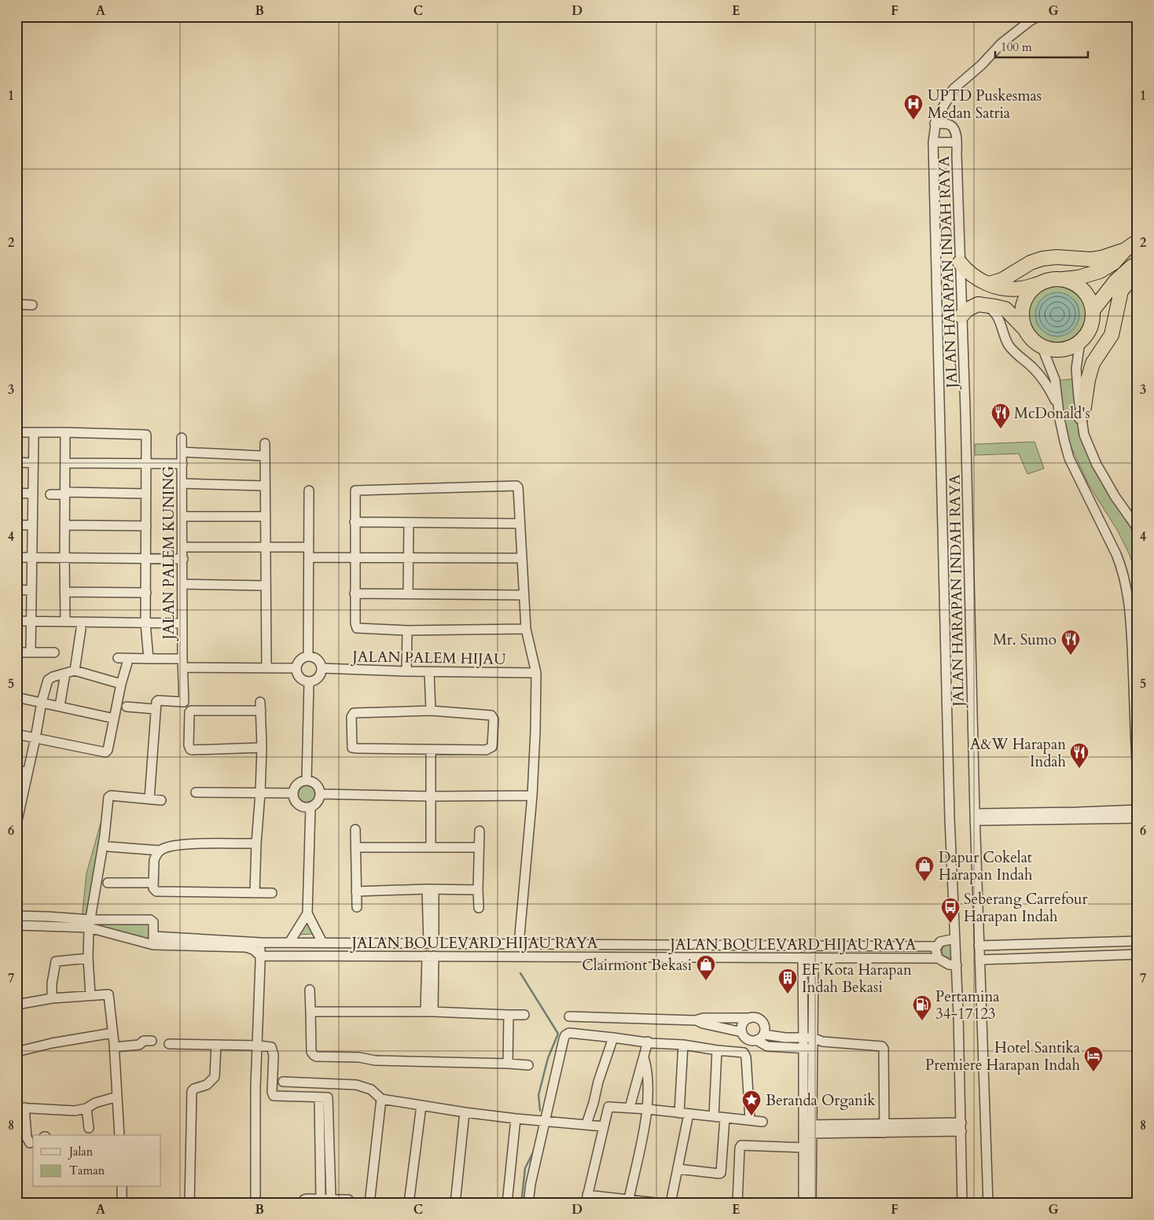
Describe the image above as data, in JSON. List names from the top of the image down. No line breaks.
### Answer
{"streets":{"street":["JALAN HARAPAN INDAH RAYA","JALAN PALEM KUNING","JALAN PALEM HIJAU","JALAN BOULEVARD HIJAU RAYA"]},"places":{"hospital":["UPTD Puskesmas Medan Satria"],"restaurant":["McDonald's","Mr. Sumo","A&W Harapan Indah"],"shop":["Dapur Cokelat Harapan Indah","Clairmont Bekasi"],"bus stop":["Seberang Carrefour Harapan Indah"],"building":["EF Kota Harapan Indah Bekasi"],"fuel station":["Pertamina 34-17123"],"hotel":["Hotel Santika Premiere Harapan Indah"],"place":["Beranda Organik"]},"legend":["Jalan","Taman"],"scale_bar":"100 m","grid":{"columns":["A","B","C","D","E","F","G"],"rows":["1","2","3","4","5","6","7","8"]}}
